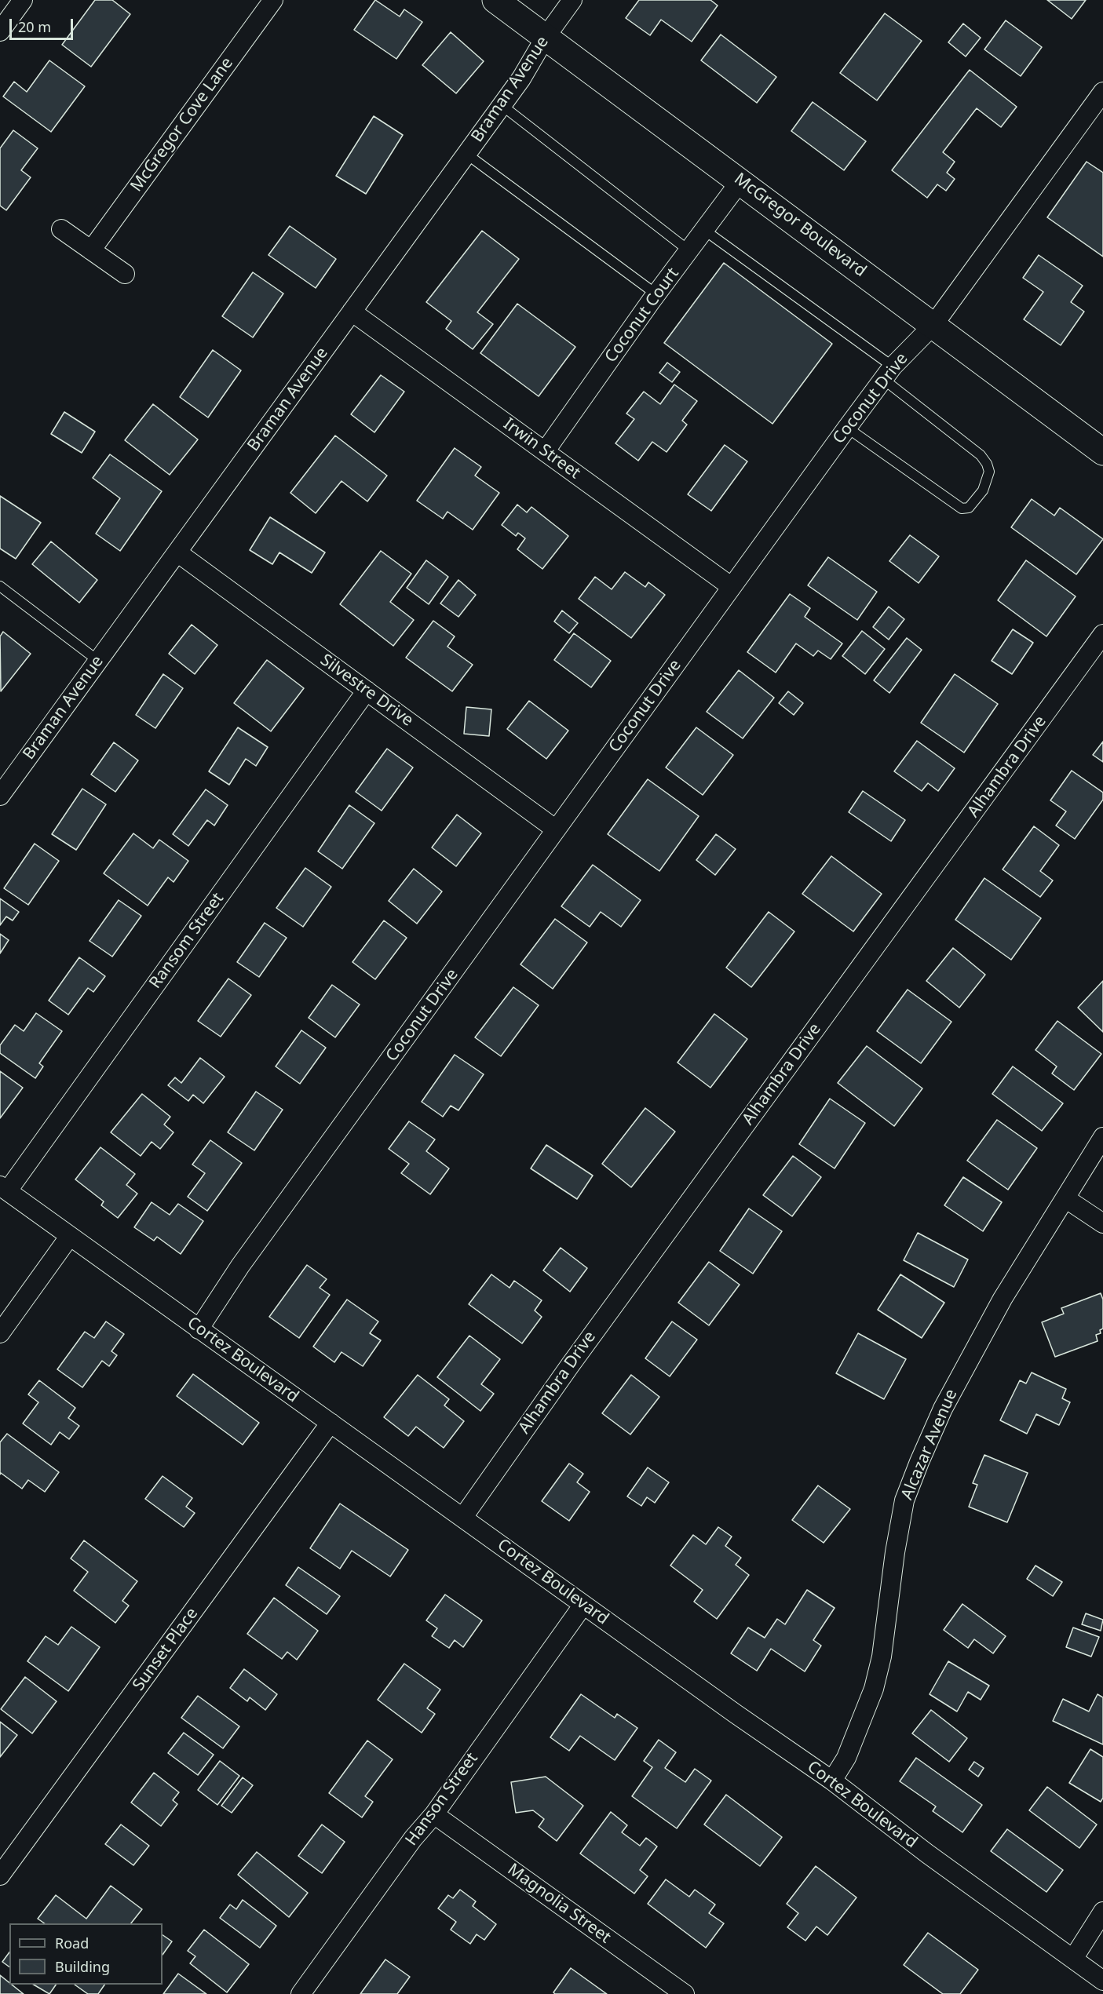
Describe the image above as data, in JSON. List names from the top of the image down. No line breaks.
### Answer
{"streets":{"main road":["McGregor Boulevard"],"street":["Braman Avenue","McGregor Cove Lane","Coconut Court","Coconut Drive","Irwin Street","Silvestre Drive","Alhambra Drive","Ransom Street","Cortez Boulevard","Alcazar Avenue","Sunset Place","Hanson Street","Magnolia Street"]},"crossings":[["Braman Avenue","McGregor Boulevard"],["Braman Avenue","Irwin Street"],["Braman Avenue","Silvestre Drive"],["McGregor Boulevard","Coconut Court"],["McGregor Boulevard","Coconut Drive"],["Coconut Court","Irwin Street"],["Coconut Drive","Irwin Street"],["Coconut Drive","Silvestre Drive"],["Coconut Drive","Cortez Boulevard"],["Silvestre Drive","Ransom Street"],["Alhambra Drive","Cortez Boulevard"],["Ransom Street","Cortez Boulevard"],["Cortez Boulevard","Alcazar Avenue"],["Cortez Boulevard","Sunset Place"],["Cortez Boulevard","Hanson Street"],["Hanson Street","Magnolia Street"]],"legend":["Road","Building"],"scale_bar":"20 m"}
